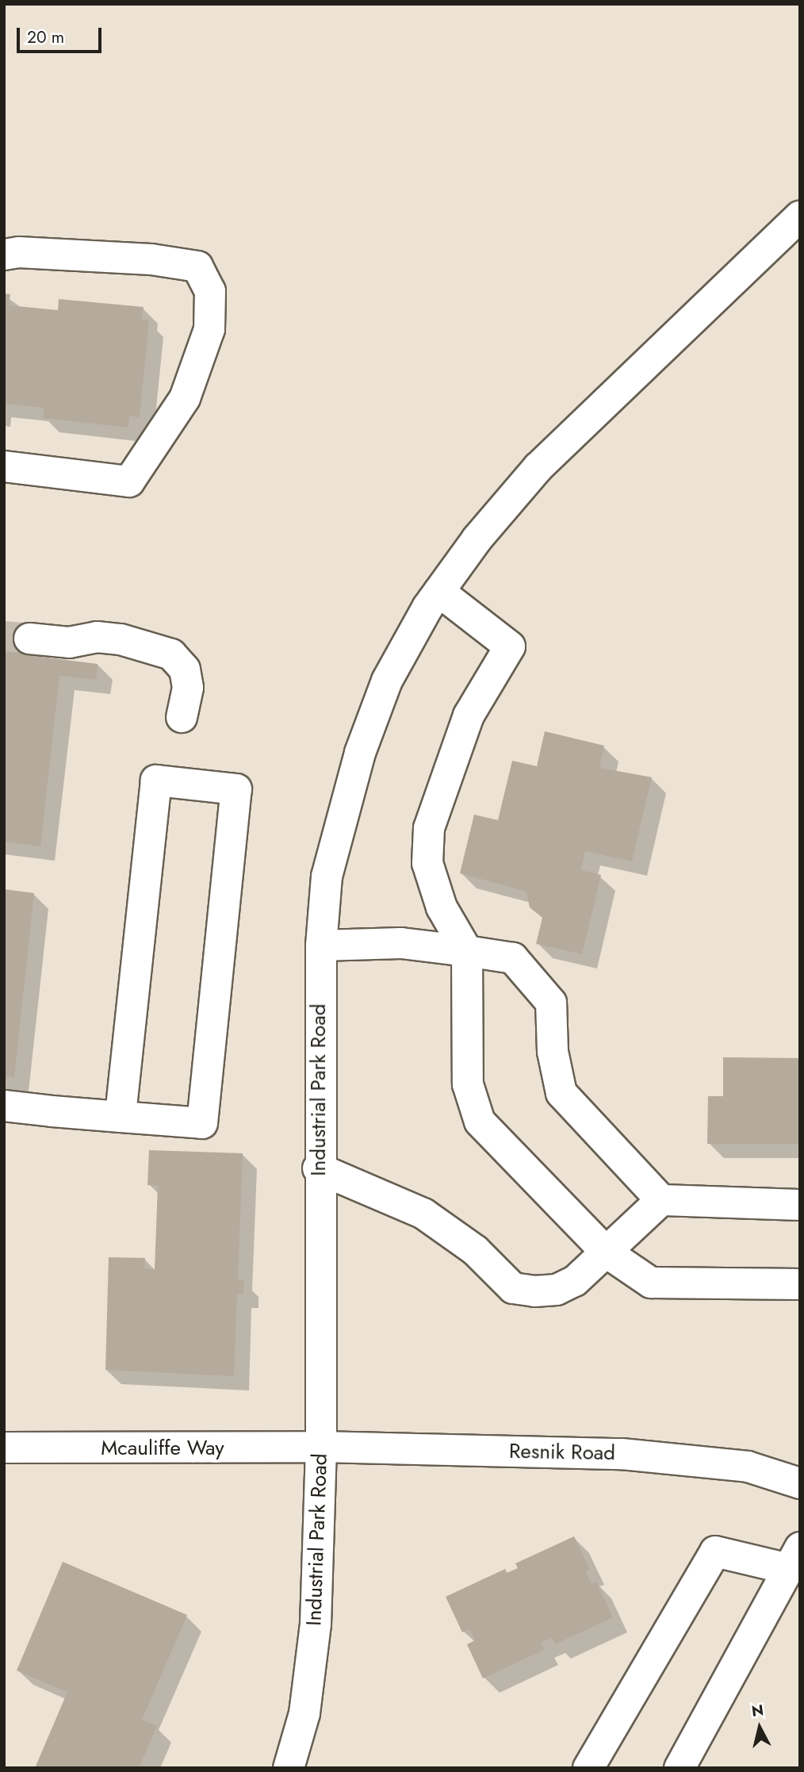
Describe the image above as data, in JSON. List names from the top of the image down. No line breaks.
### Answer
{"streets":{"street":["Industrial Park Road","Mcauliffe Way","Resnik Road"]},"crossings":[["Industrial Park Road","Mcauliffe Way"],["Industrial Park Road","Resnik Road"],["Mcauliffe Way","Resnik Road"]],"scale_bar":"20 m","north":"top"}
